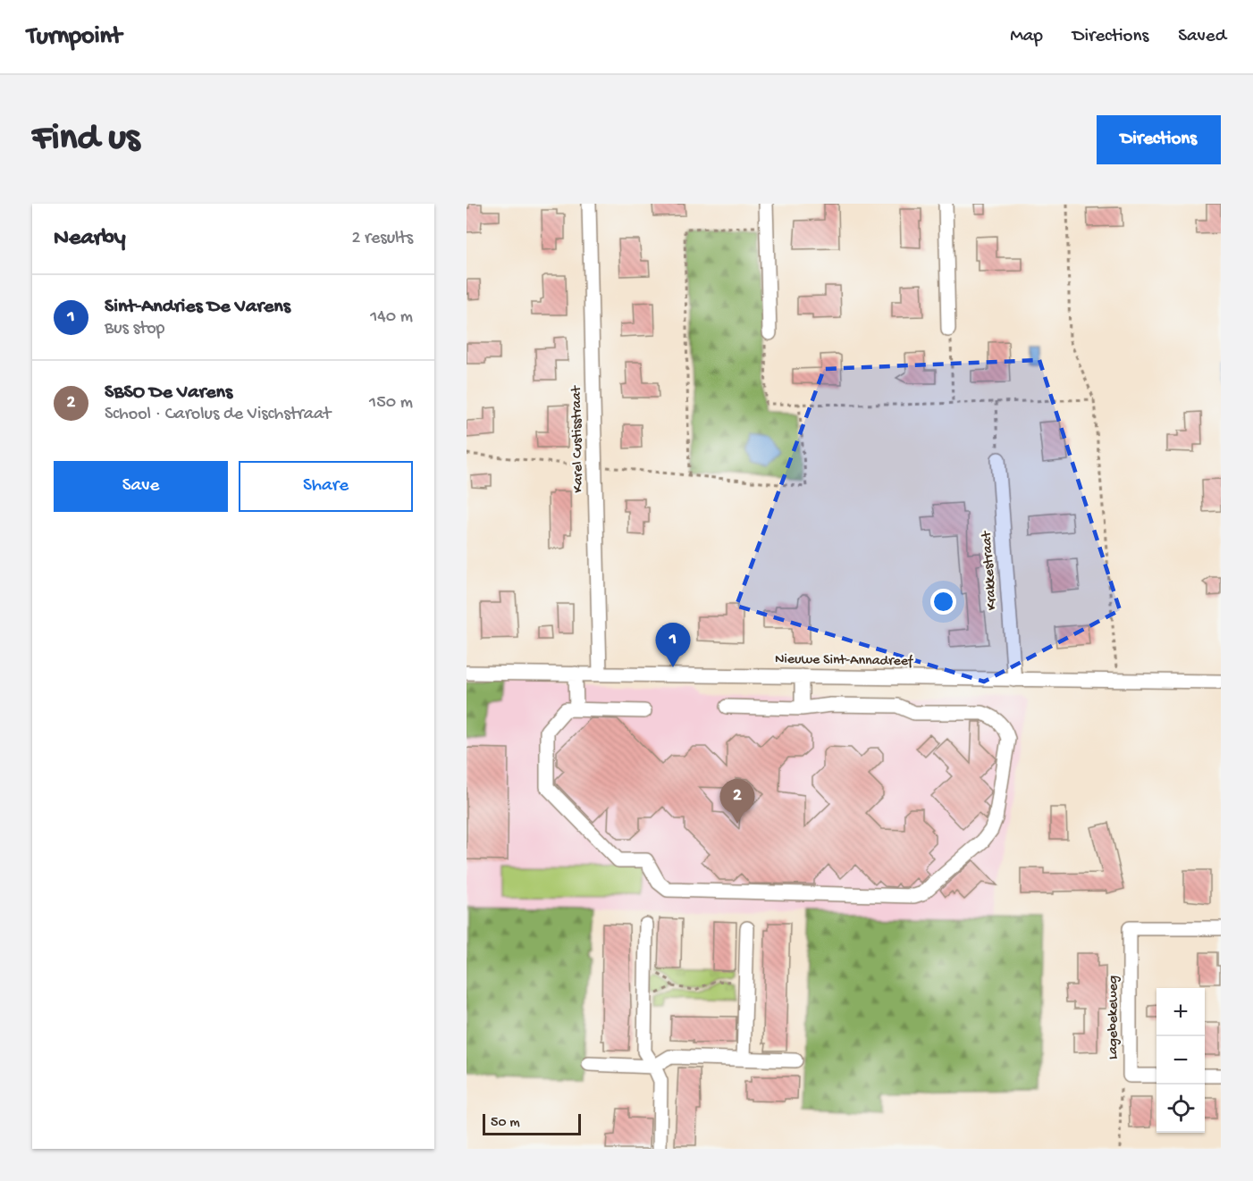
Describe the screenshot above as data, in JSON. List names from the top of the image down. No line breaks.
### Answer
{"streets":{"street":["Karel Custisstraat","Krakkestraat","Nieuwe Sint-Annadreef","Lagebekeweg"]},"crossings":[["Karel Custisstraat","Nieuwe Sint-Annadreef"],["Krakkestraat","Nieuwe Sint-Annadreef"]],"scale_bar":"50 m","page":{"header":"Turnpoint","nav":["Map","Directions","Saved"],"buttons":["Directions",["Save","Share"]],"title":"Find us","heading":["Nearby","2 results"],"list":[{"mark":"1","name":"Sint-Andries De Varens","note":"Bus stop","value":"140 m"},{"mark":"2","name":"SBSO De Varens","note":"School · Carolus de Vischstraat","value":"150 m"}],"pins":["1","2"],"map_buttons":["+","−"],"scale":"50 m"}}
